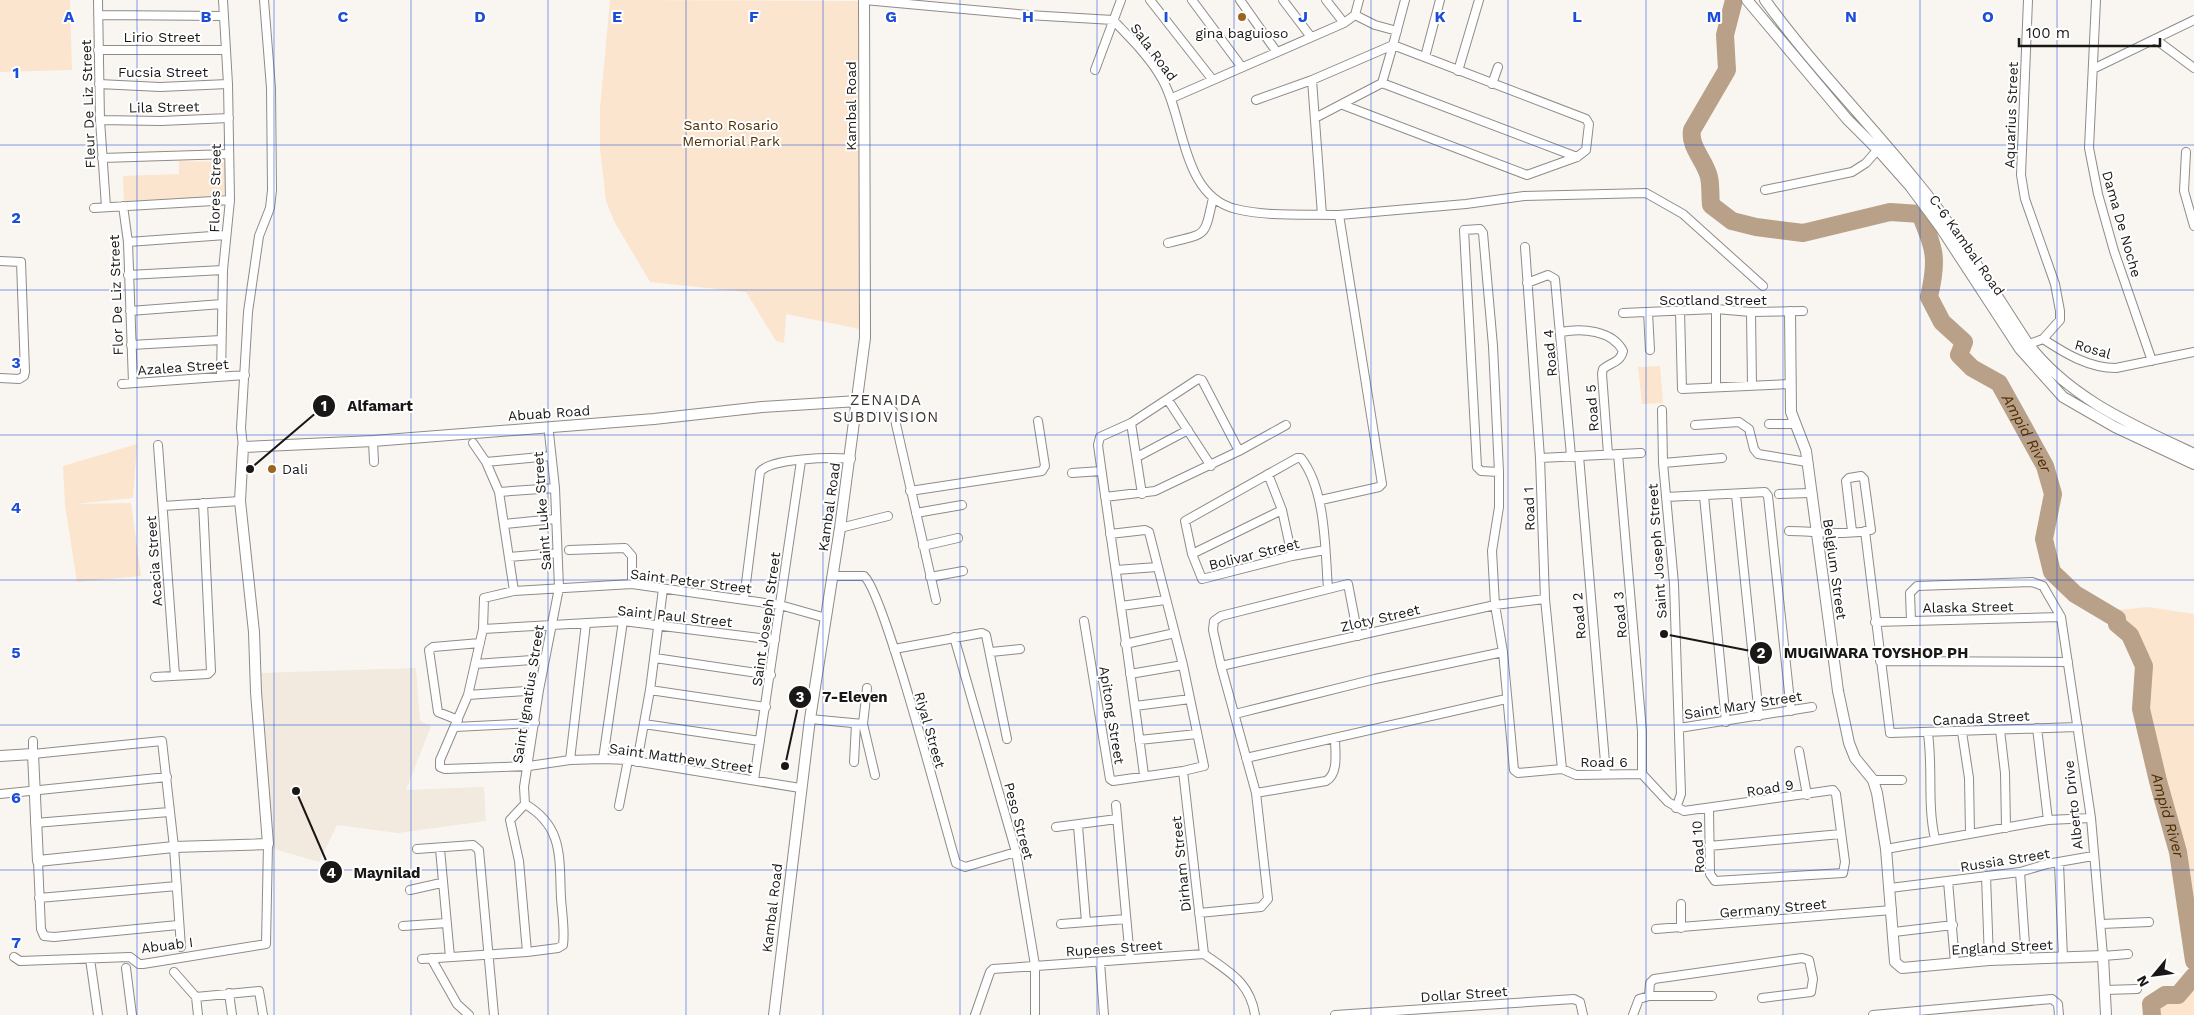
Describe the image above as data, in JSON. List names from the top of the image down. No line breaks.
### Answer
{"streets":{"street":["Lirio Street","Sala Road","Fucsia Street","Fleur De Liz Street","Kambal Road","Lila Street","Aquarius Street","Flores Street","Dama De Noche","C-6 Kambal Road","Flor De Liz Street","Scotland Street","Rosal","Road 4","Azalea Street","Road 5","Abuab Road","Road 1","Saint Luke Street","Saint Joseph Street","Bolivar Street","Acacia Street","Belgium Street","Saint Peter Street","Alaska Street","Road 3","Saint Paul Street","Road 2","Zloty Street","Saint Ignatius Street","Saint Mary Street","Apitong Street","Canada Street","Riyal Street","Saint Matthew Street","Road 6","Road 9","Alberto Drive","Peso Street","Road 10","Russia Street","Dirham Street","Germany Street","Abuab I","England Street","Rupees Street","Dollar Street"]},"crossings":[["Lirio Street","Fleur De Liz Street"],["Lirio Street","Flores Street"],["Sala Road","Kambal Road"],["Fucsia Street","Fleur De Liz Street"],["Fucsia Street","Flores Street"],["Fleur De Liz Street","Lila Street"],["Kambal Road","Abuab Road"],["Kambal Road","Saint Peter Street"],["Kambal Road","Riyal Street"],["Kambal Road","Saint Matthew Street"],["Lila Street","Flores Street"],["Aquarius Street","Rosal"],["Flores Street","Azalea Street"],["Dama De Noche","Rosal"],["Flor De Liz Street","Azalea Street"],["Scotland Street","Belgium Street"],["Road 4","Road 5"],["Road 4","Road 1"],["Road 4","Road 2"],["Road 1","Zloty Street"],["Road 1","Road 6"],["Saint Luke Street","Saint Peter Street"],["Saint Luke Street","Saint Ignatius Street"],["Saint Joseph Street","Saint Peter Street"],["Saint Joseph Street","Saint Paul Street"],["Saint Joseph Street","Saint Mary Street"],["Saint Joseph Street","Saint Matthew Street"],["Saint Joseph Street","Road 6"],["Belgium Street","Russia Street"],["Belgium Street","Germany Street"],["Belgium Street","England Street"],["Saint Peter Street","Saint Paul Street"],["Saint Peter Street","Saint Ignatius Street"],["Alaska Street","Alberto Drive"],["Road 3","Road 6"],["Saint Paul Street","Saint Ignatius Street"],["Road 2","Road 6"],["Saint Ignatius Street","Saint Matthew Street"],["Canada Street","Alberto Drive"],["Riyal Street","Peso Street"],["Road 9","Road 10"],["Alberto Drive","Russia Street"],["Alberto Drive","England Street"],["Peso Street","Rupees Street"],["Dirham Street","Rupees Street"]],"districts":["ZENAIDA SUBDIVISION"],"water":["Ampid River"],"parks":["Santo Rosario Memorial Park"],"places":["gina baguioso","Alfamart","Dali","MUGIWARA TOYSHOP PH","7-Eleven","Maynilad"],"scale_bar":"100 m","north":"bottom left","grid":{"columns":["A","B","C","D","E","F","G","H","I","J","K","L","M","N","O"],"rows":["1","2","3","4","5","6","7"]}}
